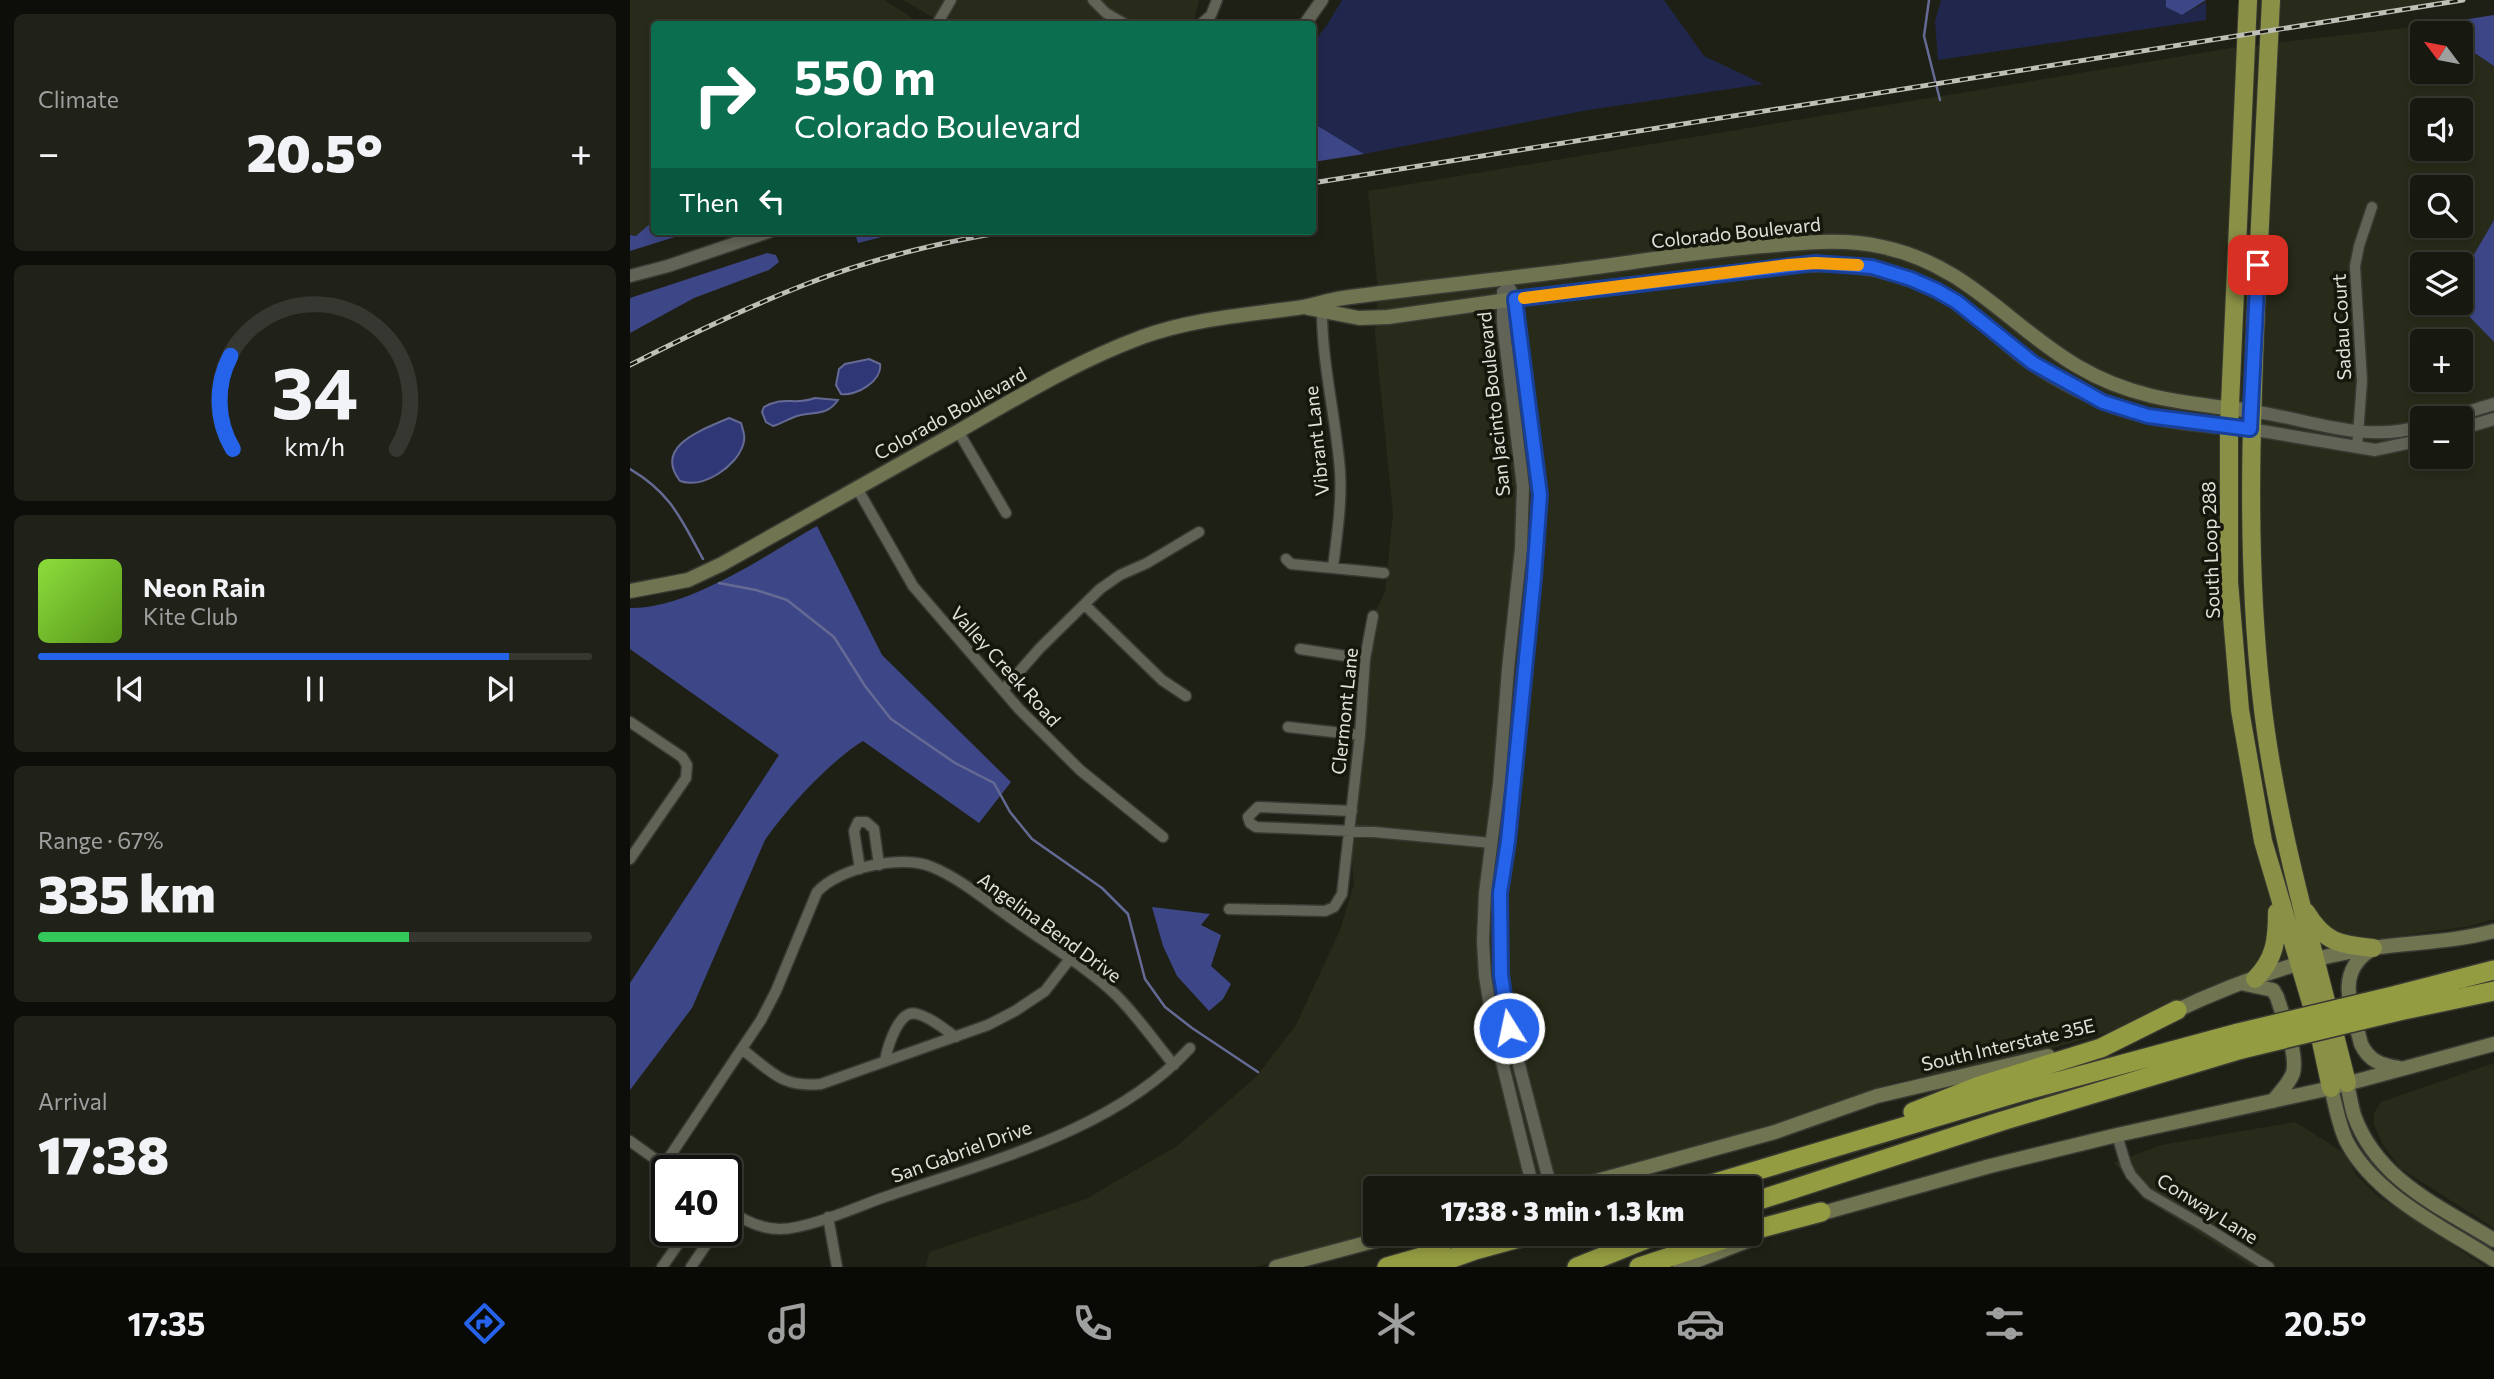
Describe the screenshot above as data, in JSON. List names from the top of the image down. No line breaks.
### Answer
{"streets":{"highway":["South Loop 288"],"main road":["Colorado Boulevard","South Interstate 35E"],"street":["Sadau Court","San Jacinto Boulevard","Vibrant Lane","Valley Creek Road","Clermont Lane","Angelina Bend Drive","San Gabriel Drive","Conway Lane"]},"crossings":[["Colorado Boulevard","Sadau Court"],["Colorado Boulevard","San Jacinto Boulevard"],["Colorado Boulevard","Vibrant Lane"],["Colorado Boulevard","South Loop 288"],["Colorado Boulevard","Valley Creek Road"],["South Loop 288","South Interstate 35E"],["Angelina Bend Drive","San Gabriel Drive"]],"north":"top left","page":{"tile":["Climate",["Range · 67%","335 km"],["Arrival","17:38"]],"map_buttons":["+","−"],"turn":["550 m","Colorado Boulevard"],"heat":["−","20.5°","+"],"then":"Then","song":["Neon Rain","Kite Club"],"limit":"40","trip":"17:38 · 3 min · 1.3 km","tabs":["17:35","20.5°"],"gauge":["34","km/h"]}}
